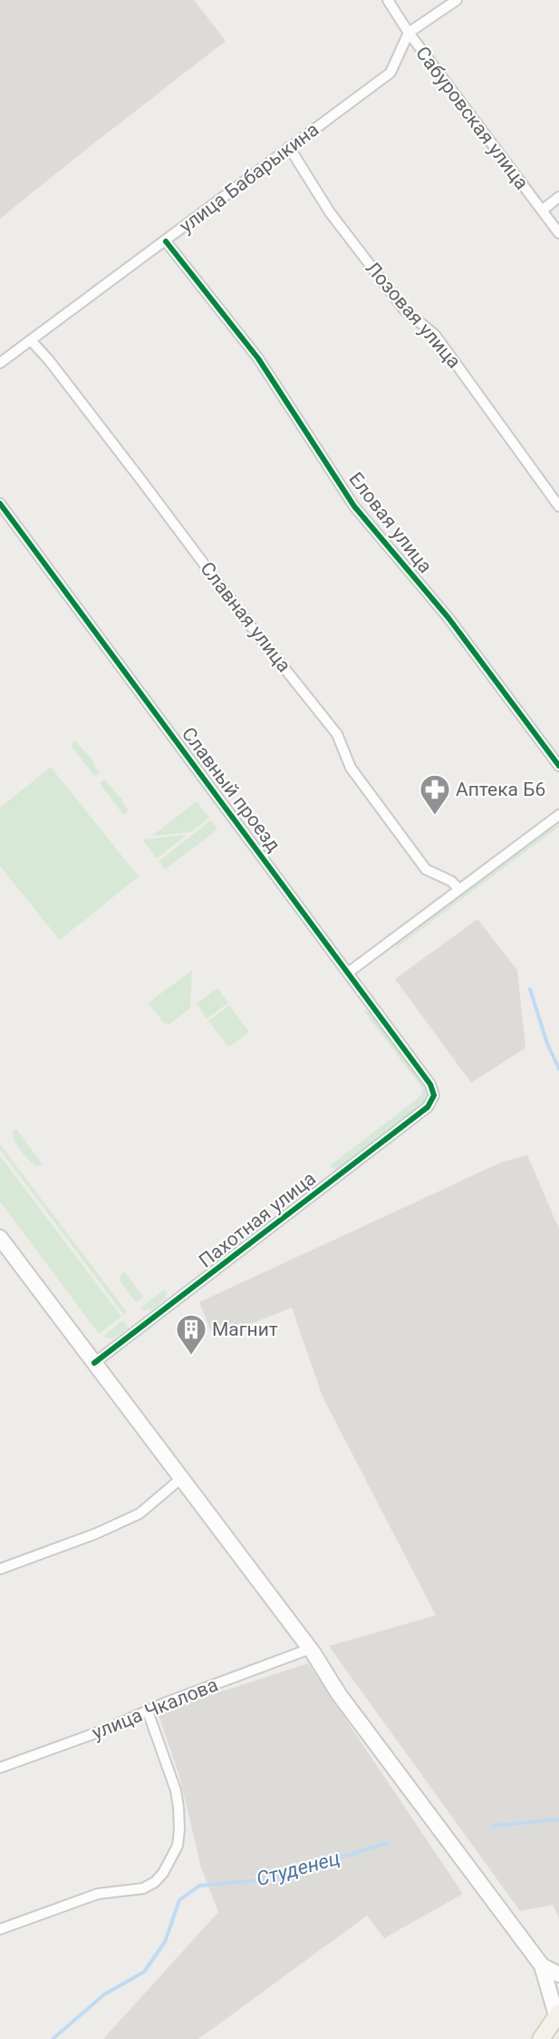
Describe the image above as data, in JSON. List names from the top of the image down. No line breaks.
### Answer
{"streets":{"street":["Сабуровская улица","улица Бабарыкина","Лозовая улица","Еловая улица","Славная улица","Славный проезд","Пахотная улица","улица Чкалова"]},"crossings":[["Сабуровская улица","улица Бабарыкина"],["улица Бабарыкина","Лозовая улица"],["улица Бабарыкина","Еловая улица"],["улица Бабарыкина","Славная улица"],["Славный проезд","Пахотная улица"]],"water":["Студенец"],"places":{"pharmacy":["Аптека Б6"],"building":["Магнит"]}}
